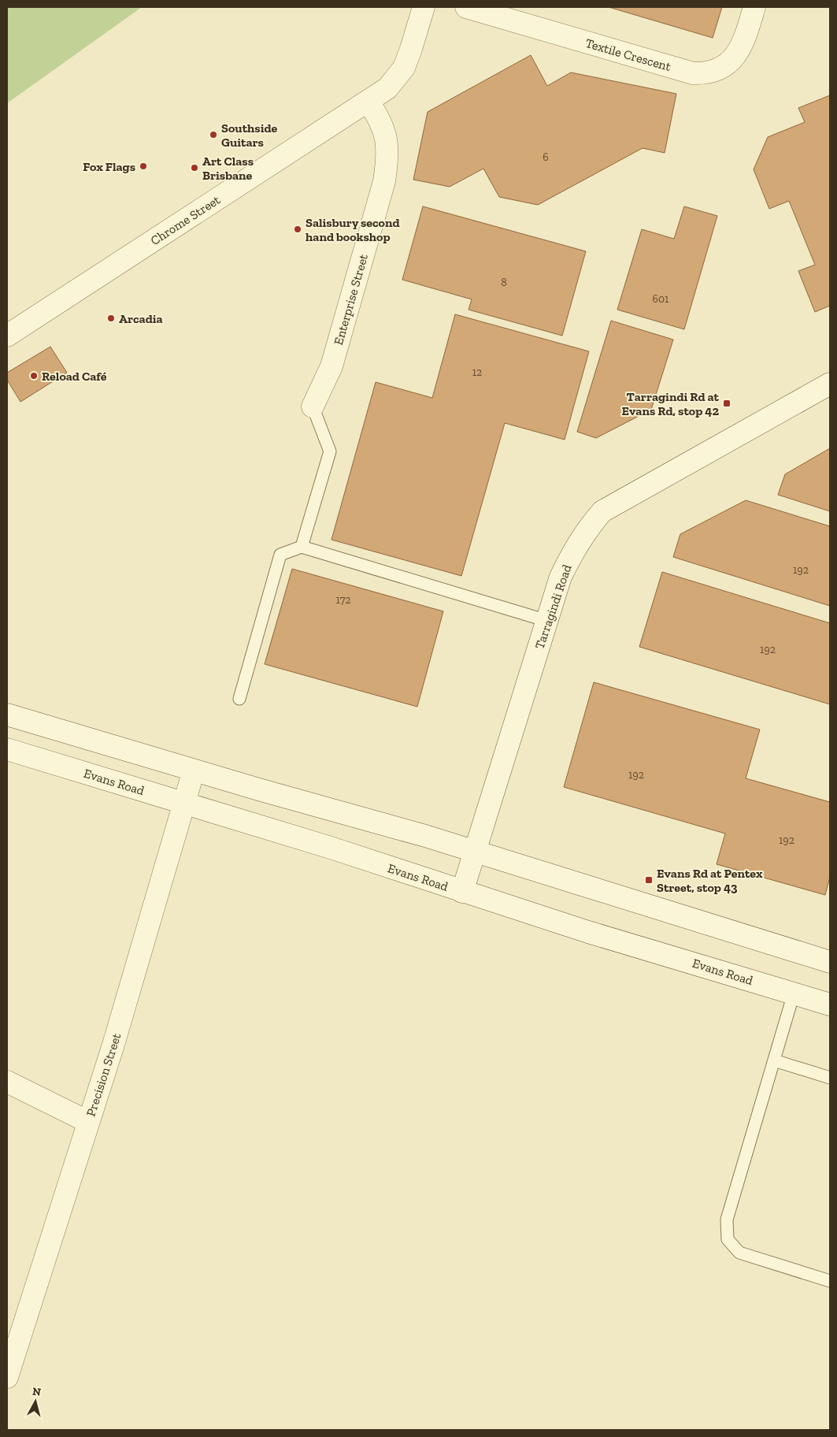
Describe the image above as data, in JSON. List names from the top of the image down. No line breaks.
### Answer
{"streets":{"street":["Textile Crescent","Chrome Street","Enterprise Street","Tarragindi Road","Evans Road","Precision Street"]},"crossings":[["Chrome Street","Enterprise Street"],["Tarragindi Road","Evans Road"],["Evans Road","Precision Street"]],"places":{"other":["Southside Guitars","Fox Flags","Art Class Brisbane","Salisbury second hand bookshop","Arcadia","Reload Café"],"transit":["Tarragindi Rd at Evans Rd, stop 42","Evans Rd at Pentex Street, stop 43"]},"house_numbers":["6","8","601","12","192","172","192","192","192"],"north":"top"}
